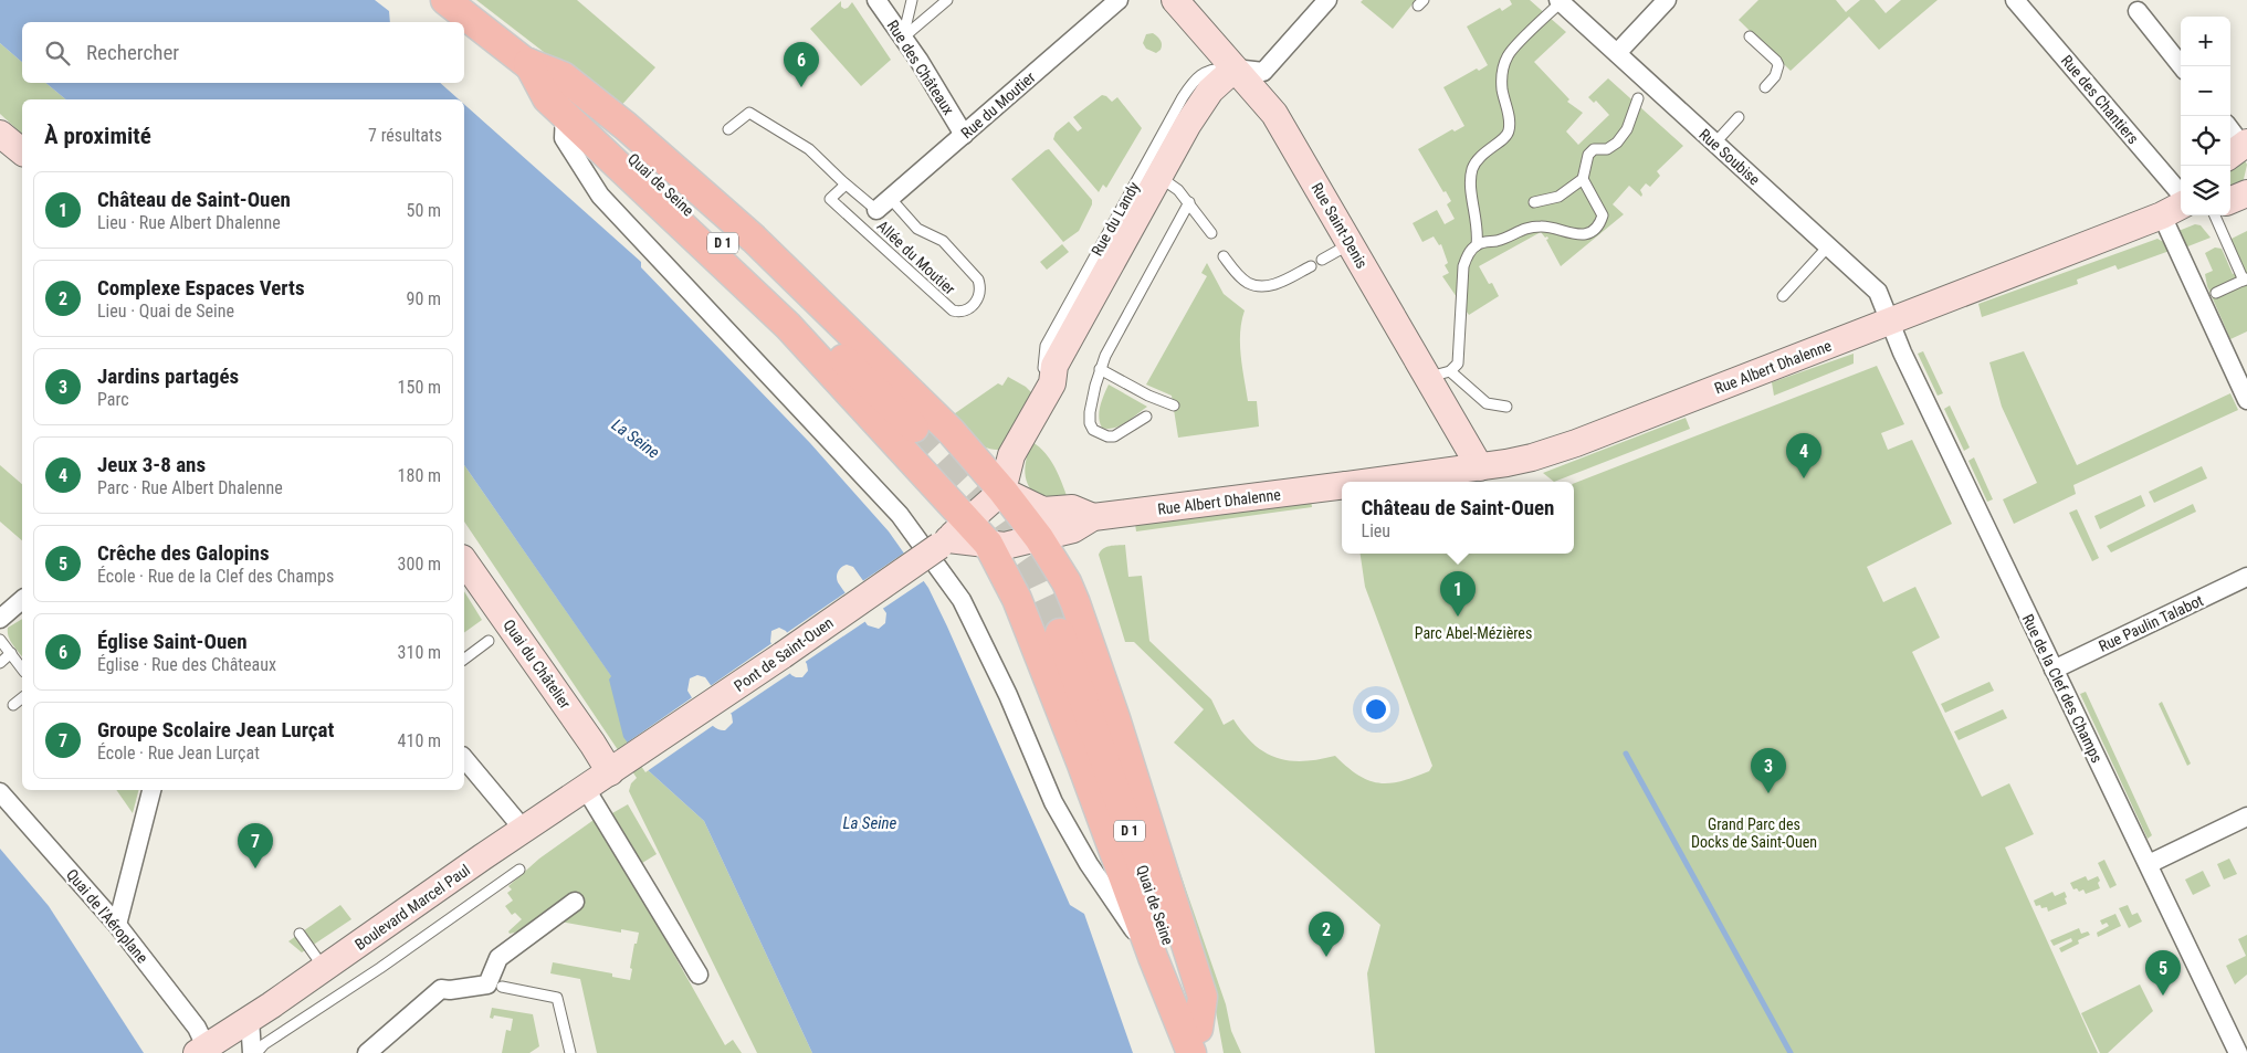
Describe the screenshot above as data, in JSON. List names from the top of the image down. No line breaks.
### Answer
{"streets":{"main road":["Quai de Seine","Rue du Landy","Rue Saint-Denis","D 1","Rue Albert Dhalenne","Pont de Saint-Ouen","Quai du Châtelier","Boulevard Marcel Paul"],"street":["Rue des Châteaux","Rue des Chantiers","Rue du Moutier","Rue Soubise","Rue Paulin Talabot","Rue de la Clef des Champs","Quai de l'Aéroplane"],"lane":["Allée du Moutier"]},"crossings":[["Rue des Châteaux","Rue du Moutier"],["Rue du Moutier","Allée du Moutier"],["Rue Soubise","Rue Albert Dhalenne"],["Rue Soubise","Rue de la Clef des Champs"],["Rue du Landy","Rue Saint-Denis"],["Rue du Landy","Rue Albert Dhalenne"],["Rue du Landy","Pont de Saint-Ouen"],["Rue Saint-Denis","Rue Albert Dhalenne"],["Rue Albert Dhalenne","Pont de Saint-Ouen"],["Rue Albert Dhalenne","Rue de la Clef des Champs"],["Rue Paulin Talabot","Rue de la Clef des Champs"],["Pont de Saint-Ouen","Quai du Châtelier"],["Pont de Saint-Ouen","Boulevard Marcel Paul"],["Quai du Châtelier","Boulevard Marcel Paul"],["Boulevard Marcel Paul","Quai de l'Aéroplane"]],"water":["La Seine"],"parks":["Parc Abel-Mézières","Grand Parc des Docks de Saint-Ouen"],"page":{"map_buttons":["+","−"],"search":"Rechercher","pins":["6","4","1","3","7","2","5"],"heading":["À proximité","7 résultats"],"list":[{"mark":"1","name":"Château de Saint-Ouen","note":"Lieu · Rue Albert Dhalenne","value":"50 m"},{"mark":"2","name":"Complexe Espaces Verts","note":"Lieu · Quai de Seine","value":"90 m"},{"mark":"3","name":"Jardins partagés","note":"Parc","value":"150 m"},{"mark":"4","name":"Jeux 3-8 ans","note":"Parc · Rue Albert Dhalenne","value":"180 m"},{"mark":"5","name":"Crêche des Galopins","note":"École · Rue de la Clef des Champs","value":"300 m"},{"mark":"6","name":"Église Saint-Ouen","note":"Église · Rue des Châteaux","value":"310 m"},{"mark":"7","name":"Groupe Scolaire Jean Lurçat","note":"École · Rue Jean Lurçat","value":"410 m"}],"popup":["Château de Saint-Ouen","Lieu"]}}
